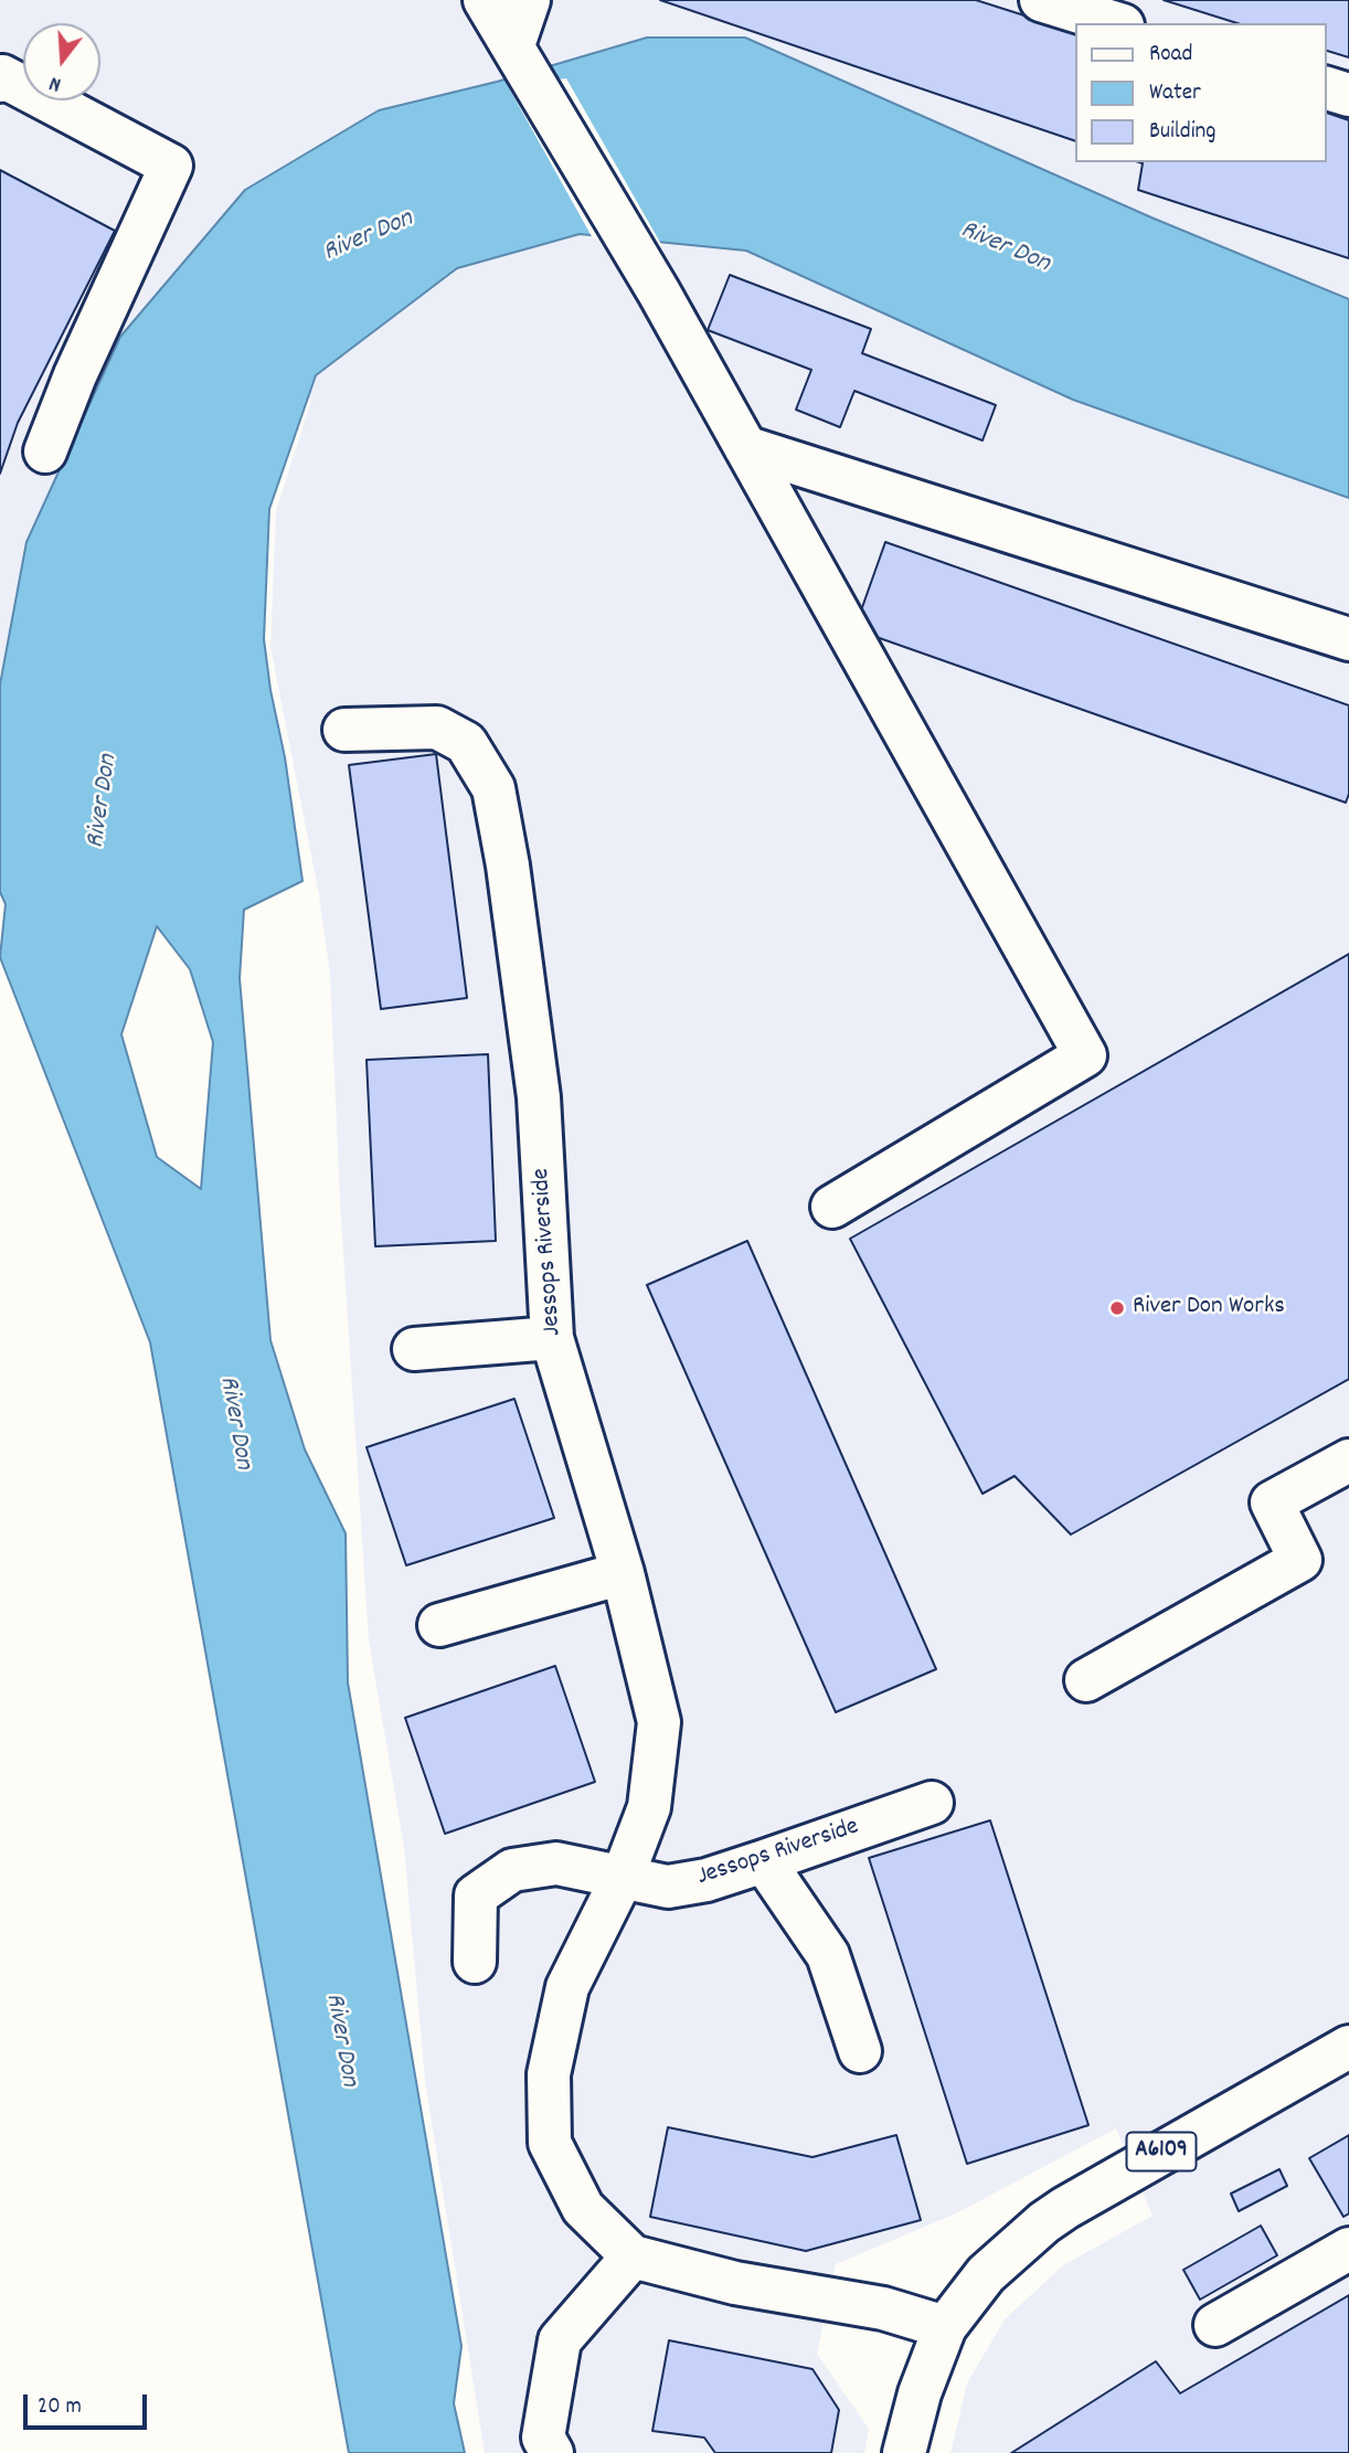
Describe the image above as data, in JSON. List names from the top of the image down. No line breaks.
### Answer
{"streets":{"street":["Jessops Riverside","A6109"]},"crossings":[["Jessops Riverside","A6109"]],"water":["River Don"],"places":["River Don Works"],"legend":["Road","Water","Building"],"scale_bar":"20 m","north":"bottom"}
